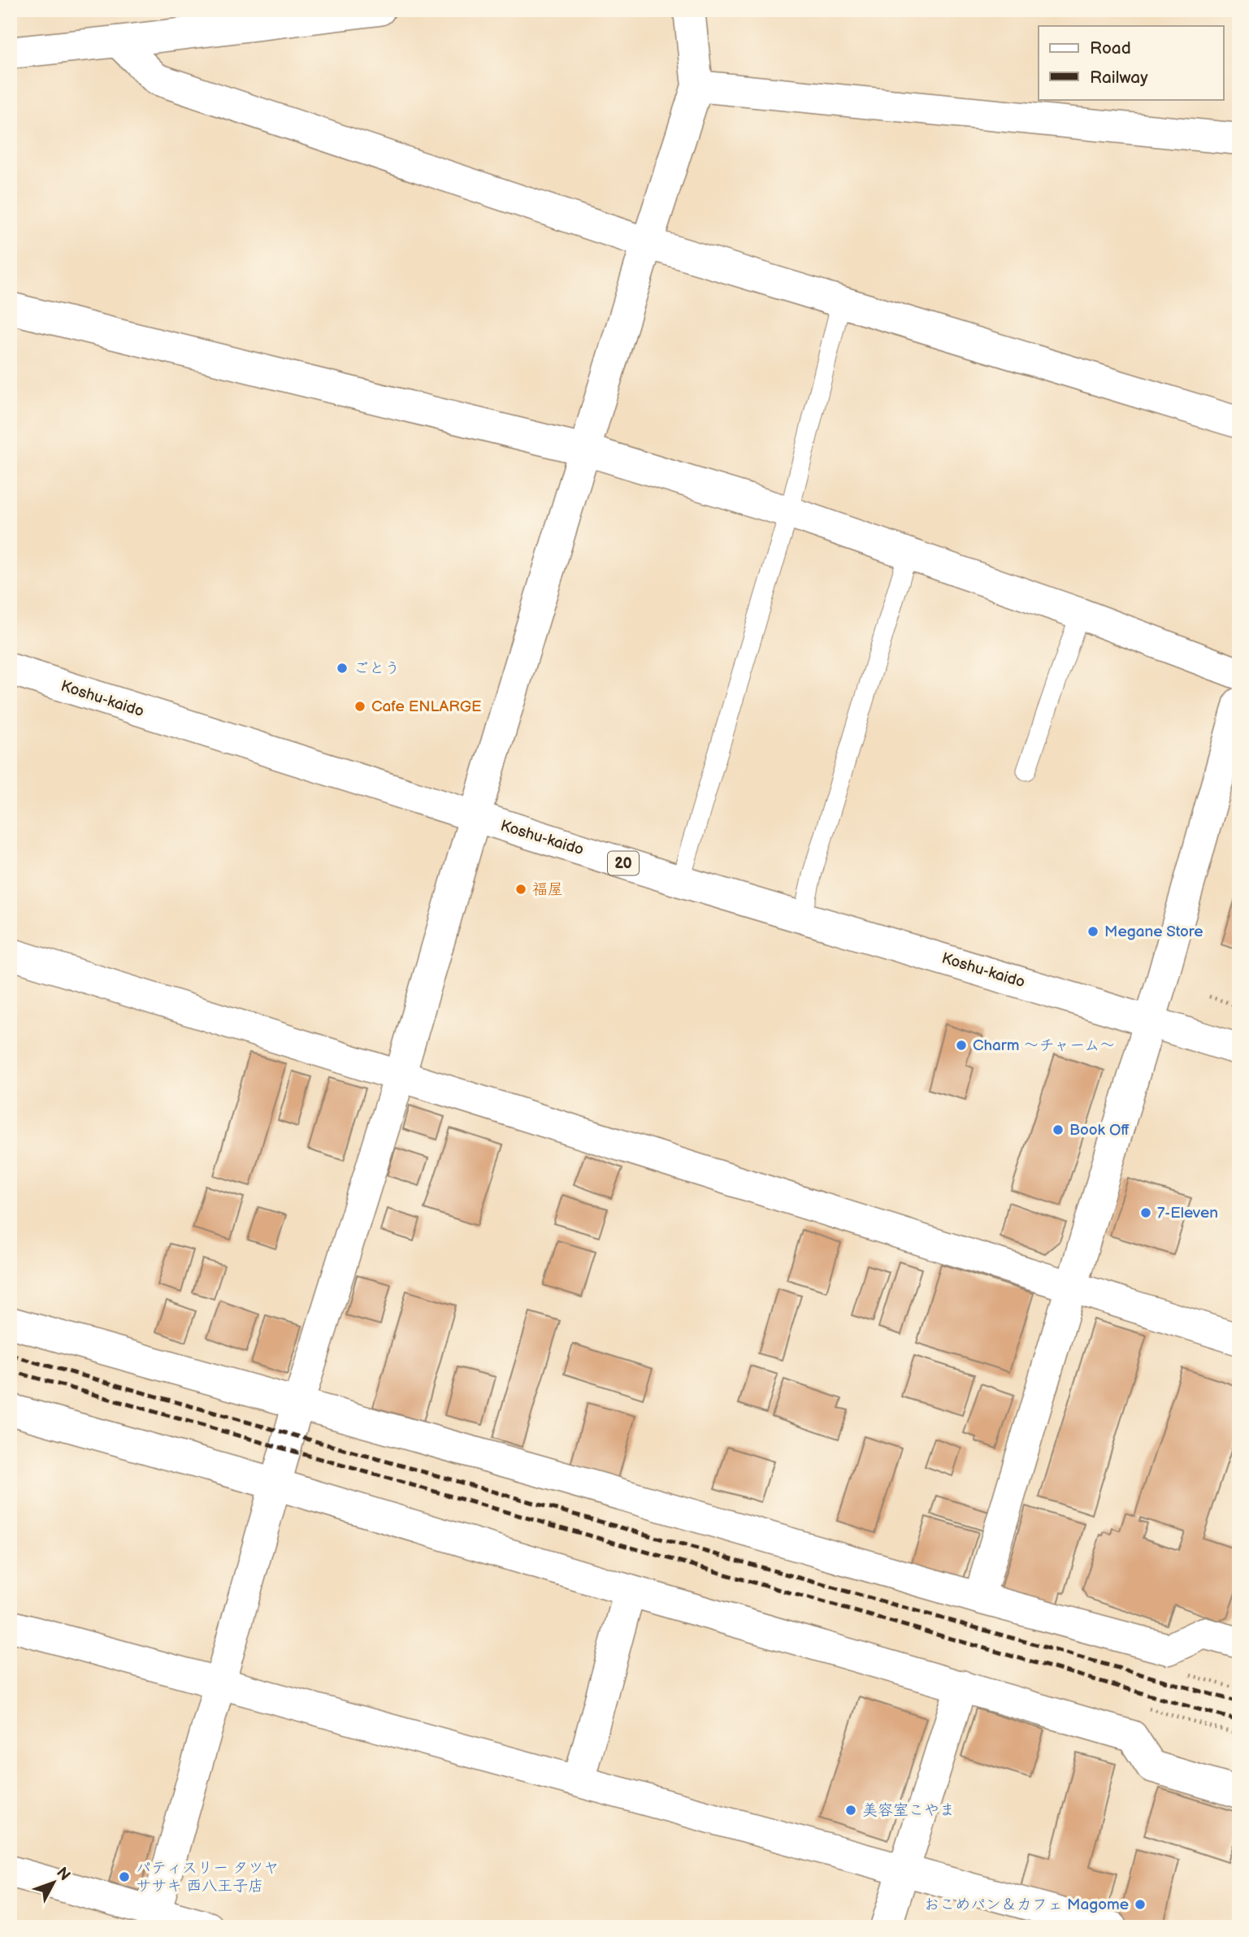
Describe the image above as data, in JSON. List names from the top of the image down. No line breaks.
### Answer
{"streets":{"main road":["Koshu-kaido","20"]},"places":["ごとう","Cafe ENLARGE","福屋","Megane Store","Charm ～チャーム～","Book Off","7-Eleven","美容室こやま","パティスリー タツヤ ササキ 西八王子店","おこめパン＆カフェ Magome"],"legend":["Road","Railway"],"north":"top right"}
